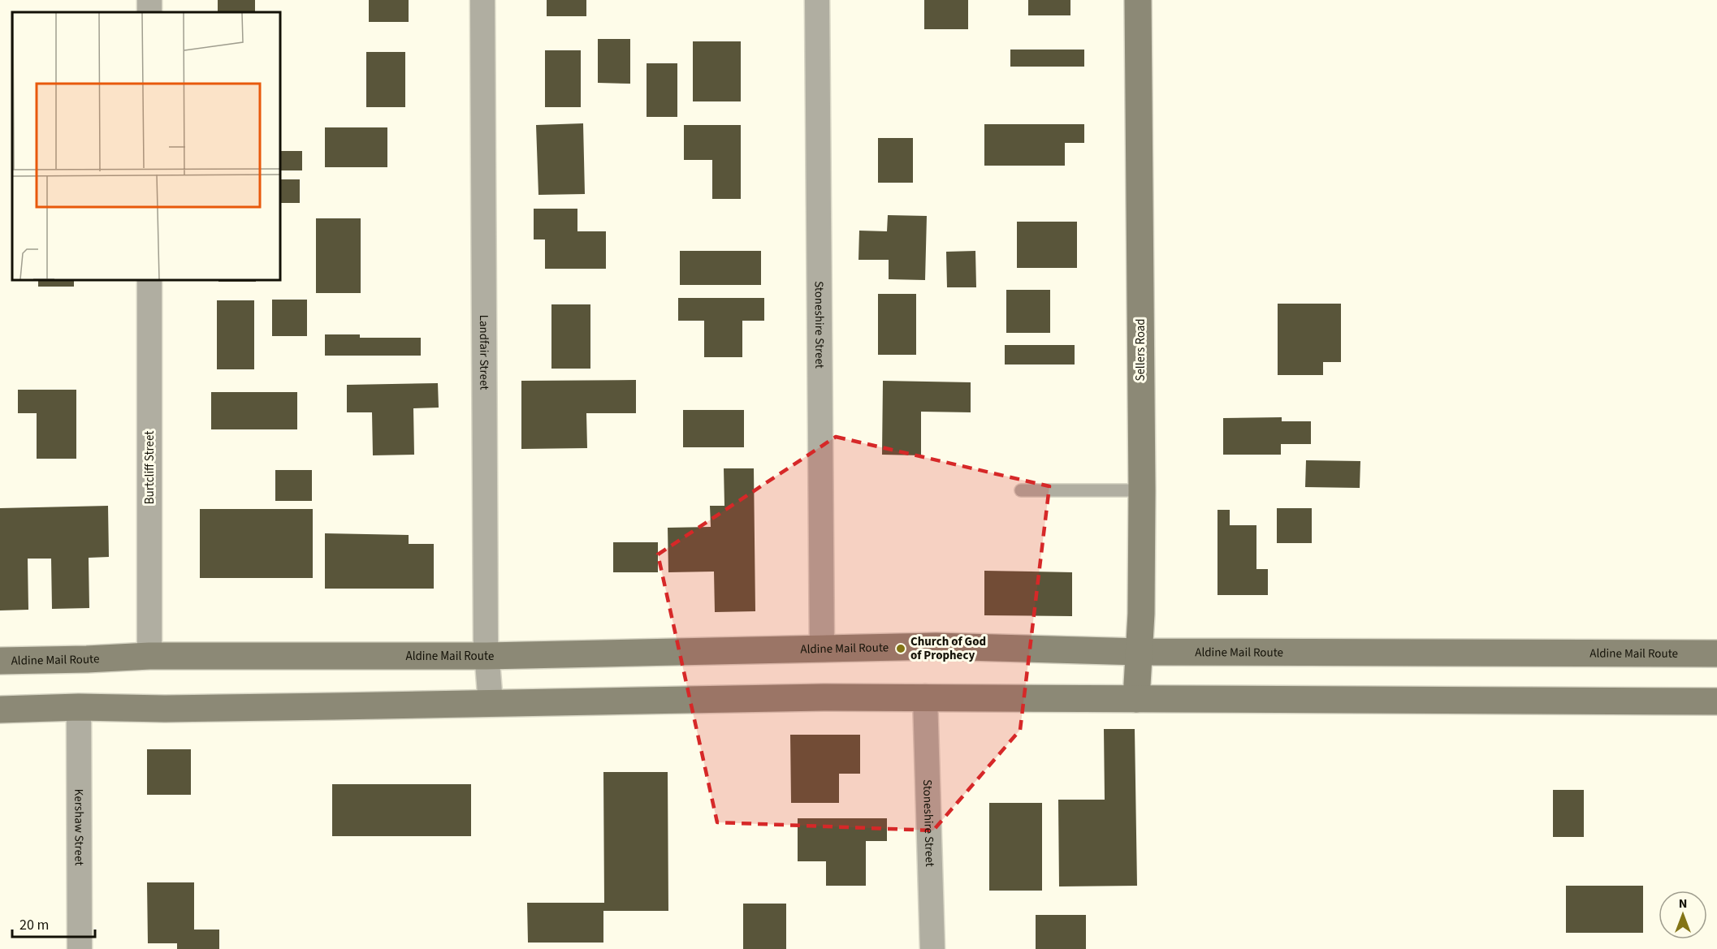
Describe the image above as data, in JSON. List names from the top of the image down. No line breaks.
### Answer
{"streets":{"main road":["Sellers Road","Aldine Mail Route"],"street":["Stoneshire Street","Landfair Street","Burtcliff Street","Kershaw Street"]},"crossings":[["Stoneshire Street","Aldine Mail Route"],["Sellers Road","Aldine Mail Route"],["Landfair Street","Aldine Mail Route"],["Burtcliff Street","Aldine Mail Route"]],"places":["Church of God of Prophecy"],"scale_bar":"20 m","north":"top"}
